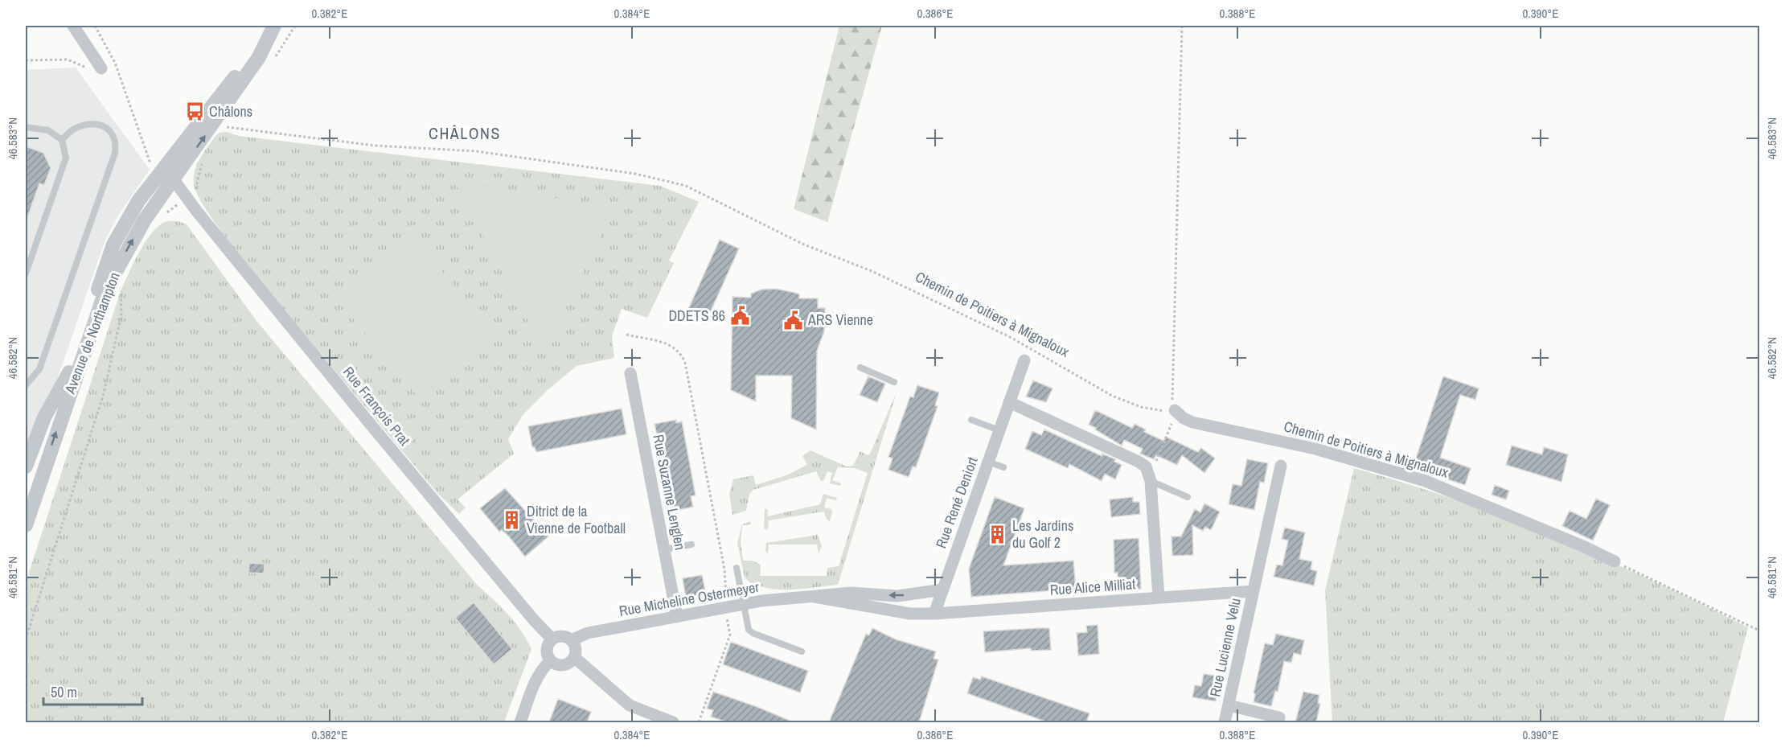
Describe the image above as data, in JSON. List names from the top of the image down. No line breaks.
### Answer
{"streets":{"street":["Chemin de Poitiers à Mignaloux","Avenue de Northampton","Rue François Prat","Rue Suzanne Lenglen","Rue René Deniort","Rue Alice Milliat","Rue Micheline Ostermeyer","Rue Lucienne Velu"]},"crossings":[["Chemin de Poitiers à Mignaloux","Avenue de Northampton"],["Avenue de Northampton","Rue François Prat"],["Rue François Prat","Rue Micheline Ostermeyer"],["Rue Suzanne Lenglen","Rue Micheline Ostermeyer"],["Rue René Deniort","Rue Alice Milliat"],["Rue René Deniort","Rue Micheline Ostermeyer"],["Rue Alice Milliat","Rue Micheline Ostermeyer"],["Rue Alice Milliat","Rue Lucienne Velu"]],"districts":["CHÂLONS"],"places":{"bus stop":["Châlons"],"public building":["DDETS 86","ARS Vienne"],"building":["Ditrict de la Vienne de Football","Les Jardins du Golf 2"]},"scale_bar":"50 m","coordinates":["0.382°E","0.384°E","0.386°E","0.388°E","0.390°E","46.583°N","46.582°N","46.581°N"]}
